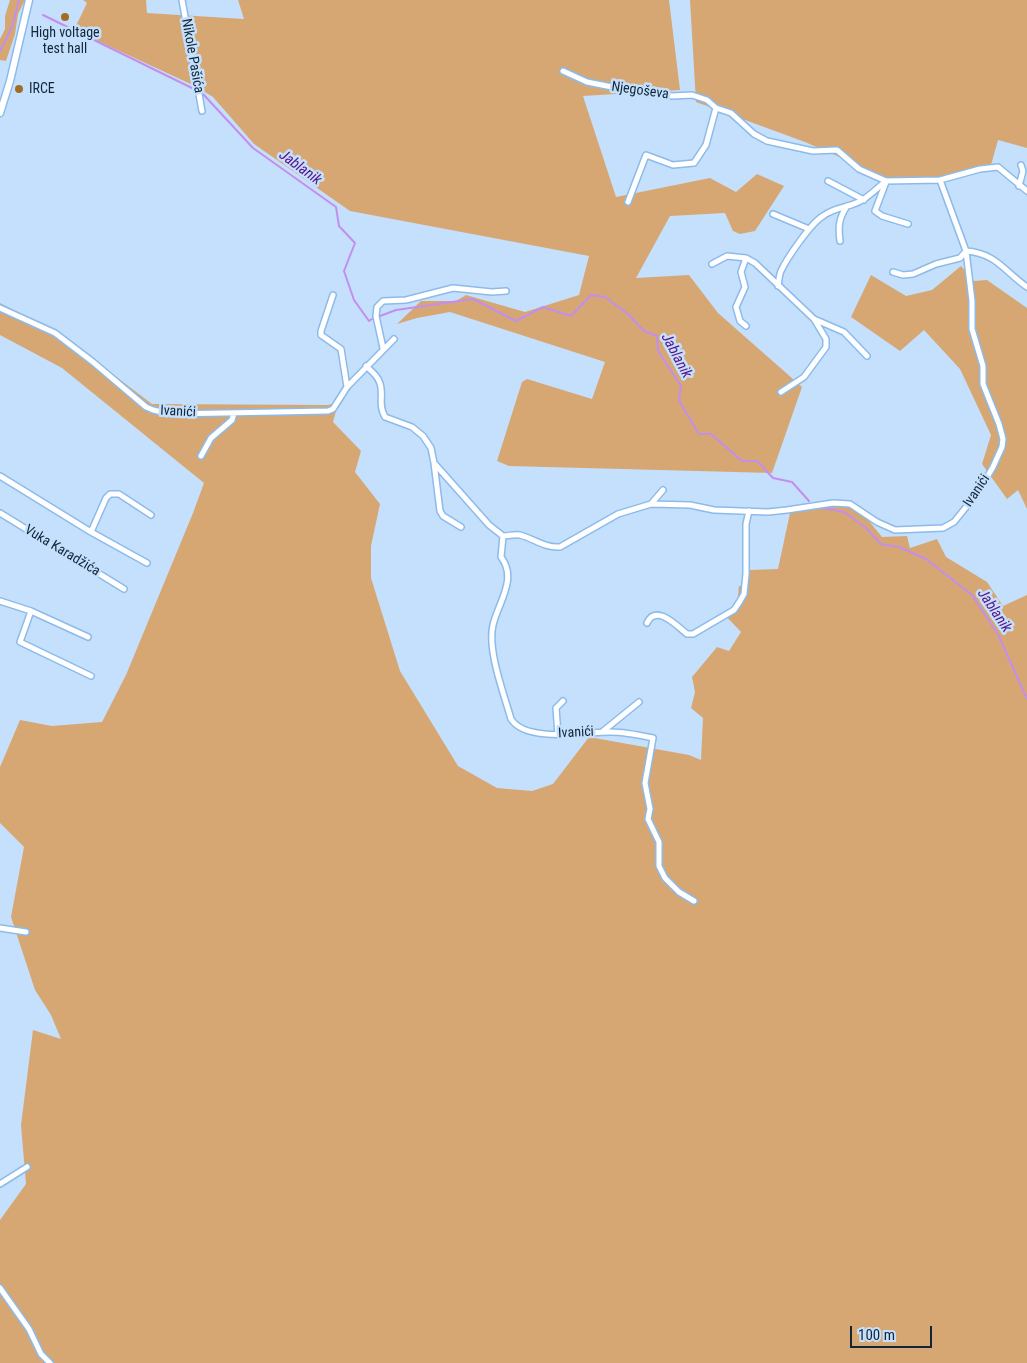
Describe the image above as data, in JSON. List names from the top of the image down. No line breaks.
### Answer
{"streets":{"street":["Nikole Pašića","Njegoševa","Ivanići","Vuka Karadžića"]},"water":["Jablanik"],"places":["High voltage test hall","IRCE"],"scale_bar":"100 m"}
